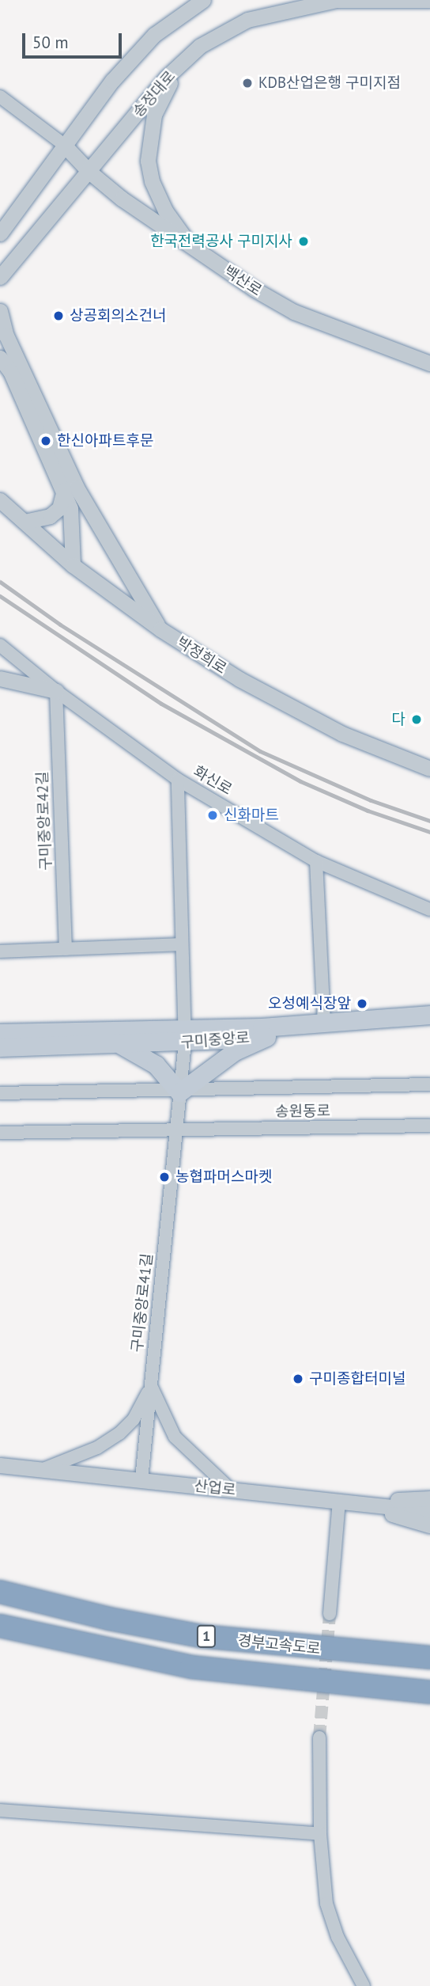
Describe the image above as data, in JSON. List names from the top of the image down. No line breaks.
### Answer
{"streets":{"highway":["1","경부고속도로"],"main road":["구미중앙로"],"street":["송정대로","백산로","박정희로","화신로","구미중앙로42길","송원동로","구미중앙로41길","산업로"]},"crossings":[["송정대로","백산로"],["화신로","구미중앙로42길"],["구미중앙로","구미중앙로41길"],["송원동로","구미중앙로41길"],["구미중앙로41길","산업로"]],"places":["KDB산업은행 구미지점","한국전력공사 구미지사","상공회의소건너","한신아파트후문","다","신화마트","오성예식장앞","농협파머스마켓","구미종합터미널"],"scale_bar":"50 m"}
